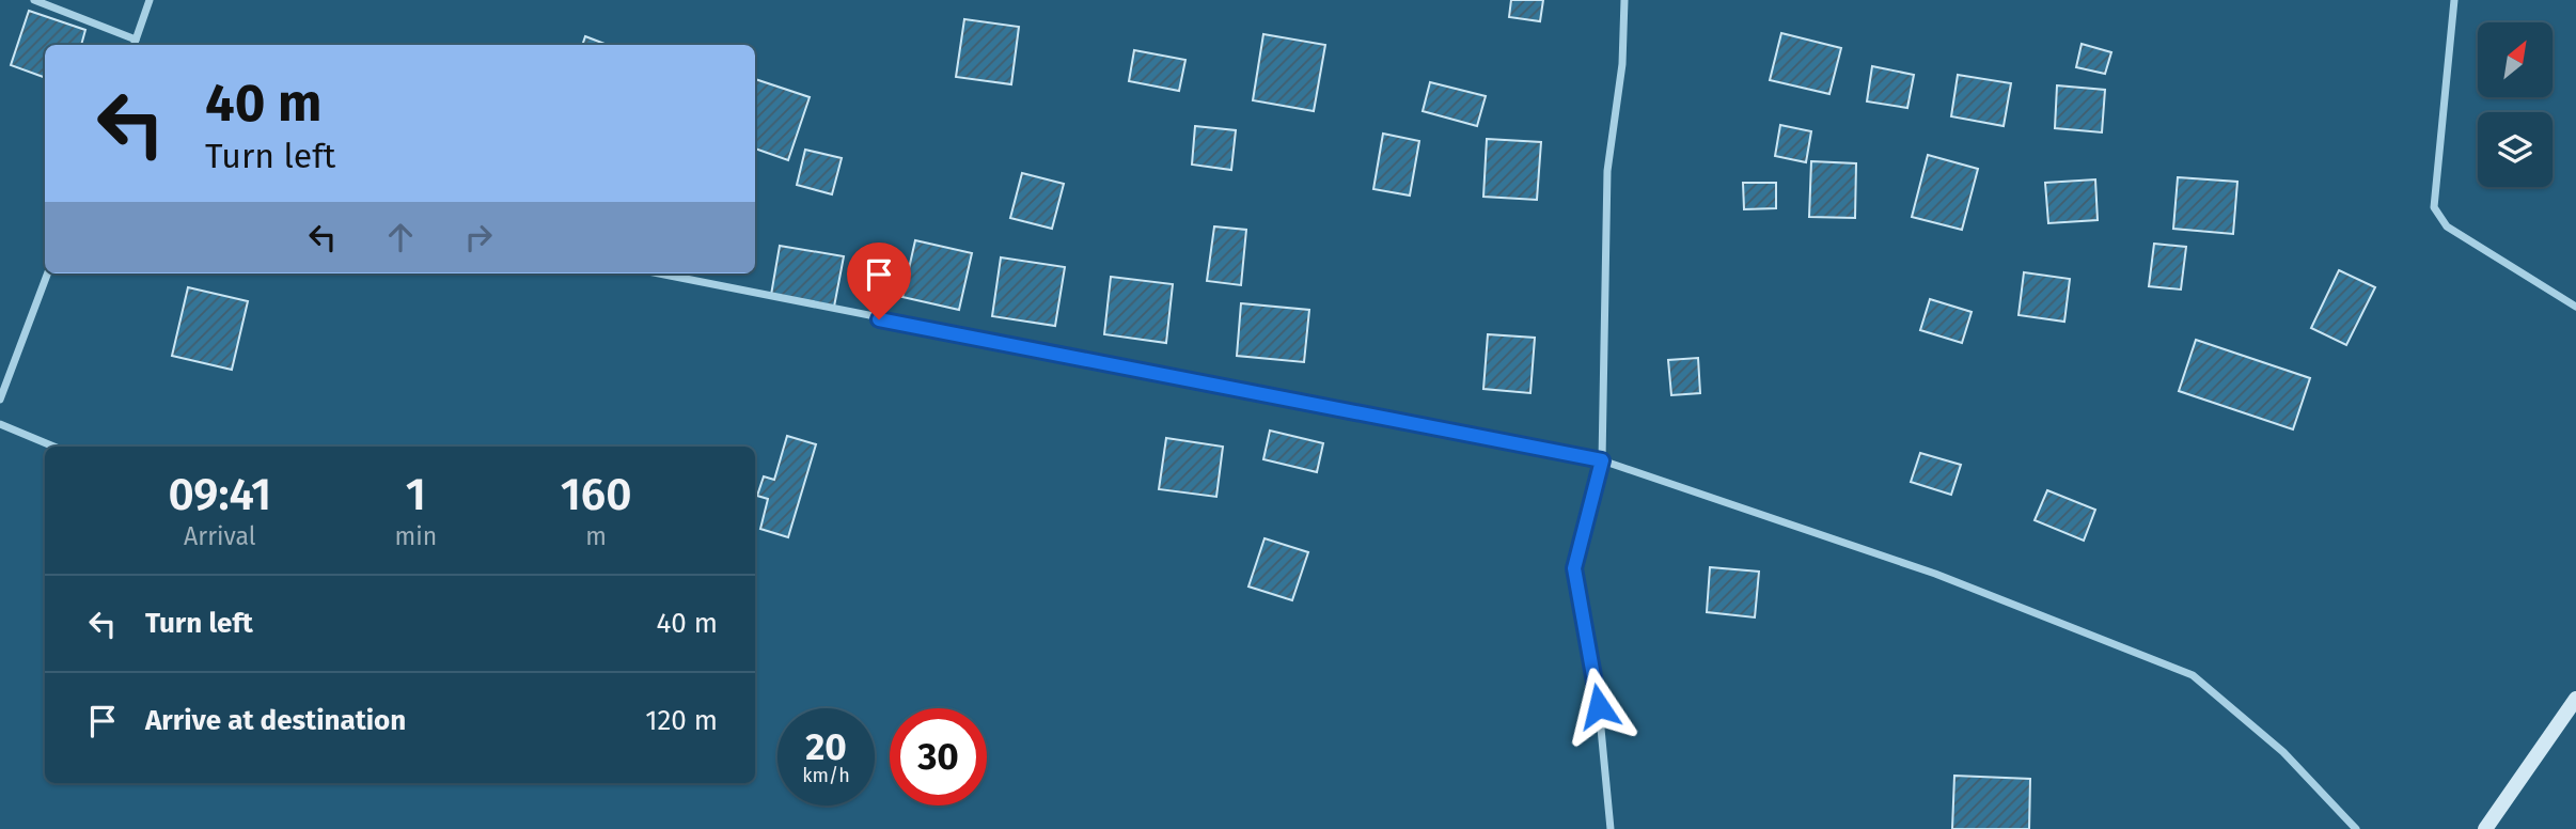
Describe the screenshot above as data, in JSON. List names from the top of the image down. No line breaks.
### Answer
{"north":"top right","page":{"turn":["40 m","Turn left"],"eta":["09:41","Arrival","1","min","160","m"],"list":[{"name":"Turn left","value":"40 m"},{"name":"Arrive at destination","value":"120 m"}],"speed":"20 km/h","limit":"30"}}
